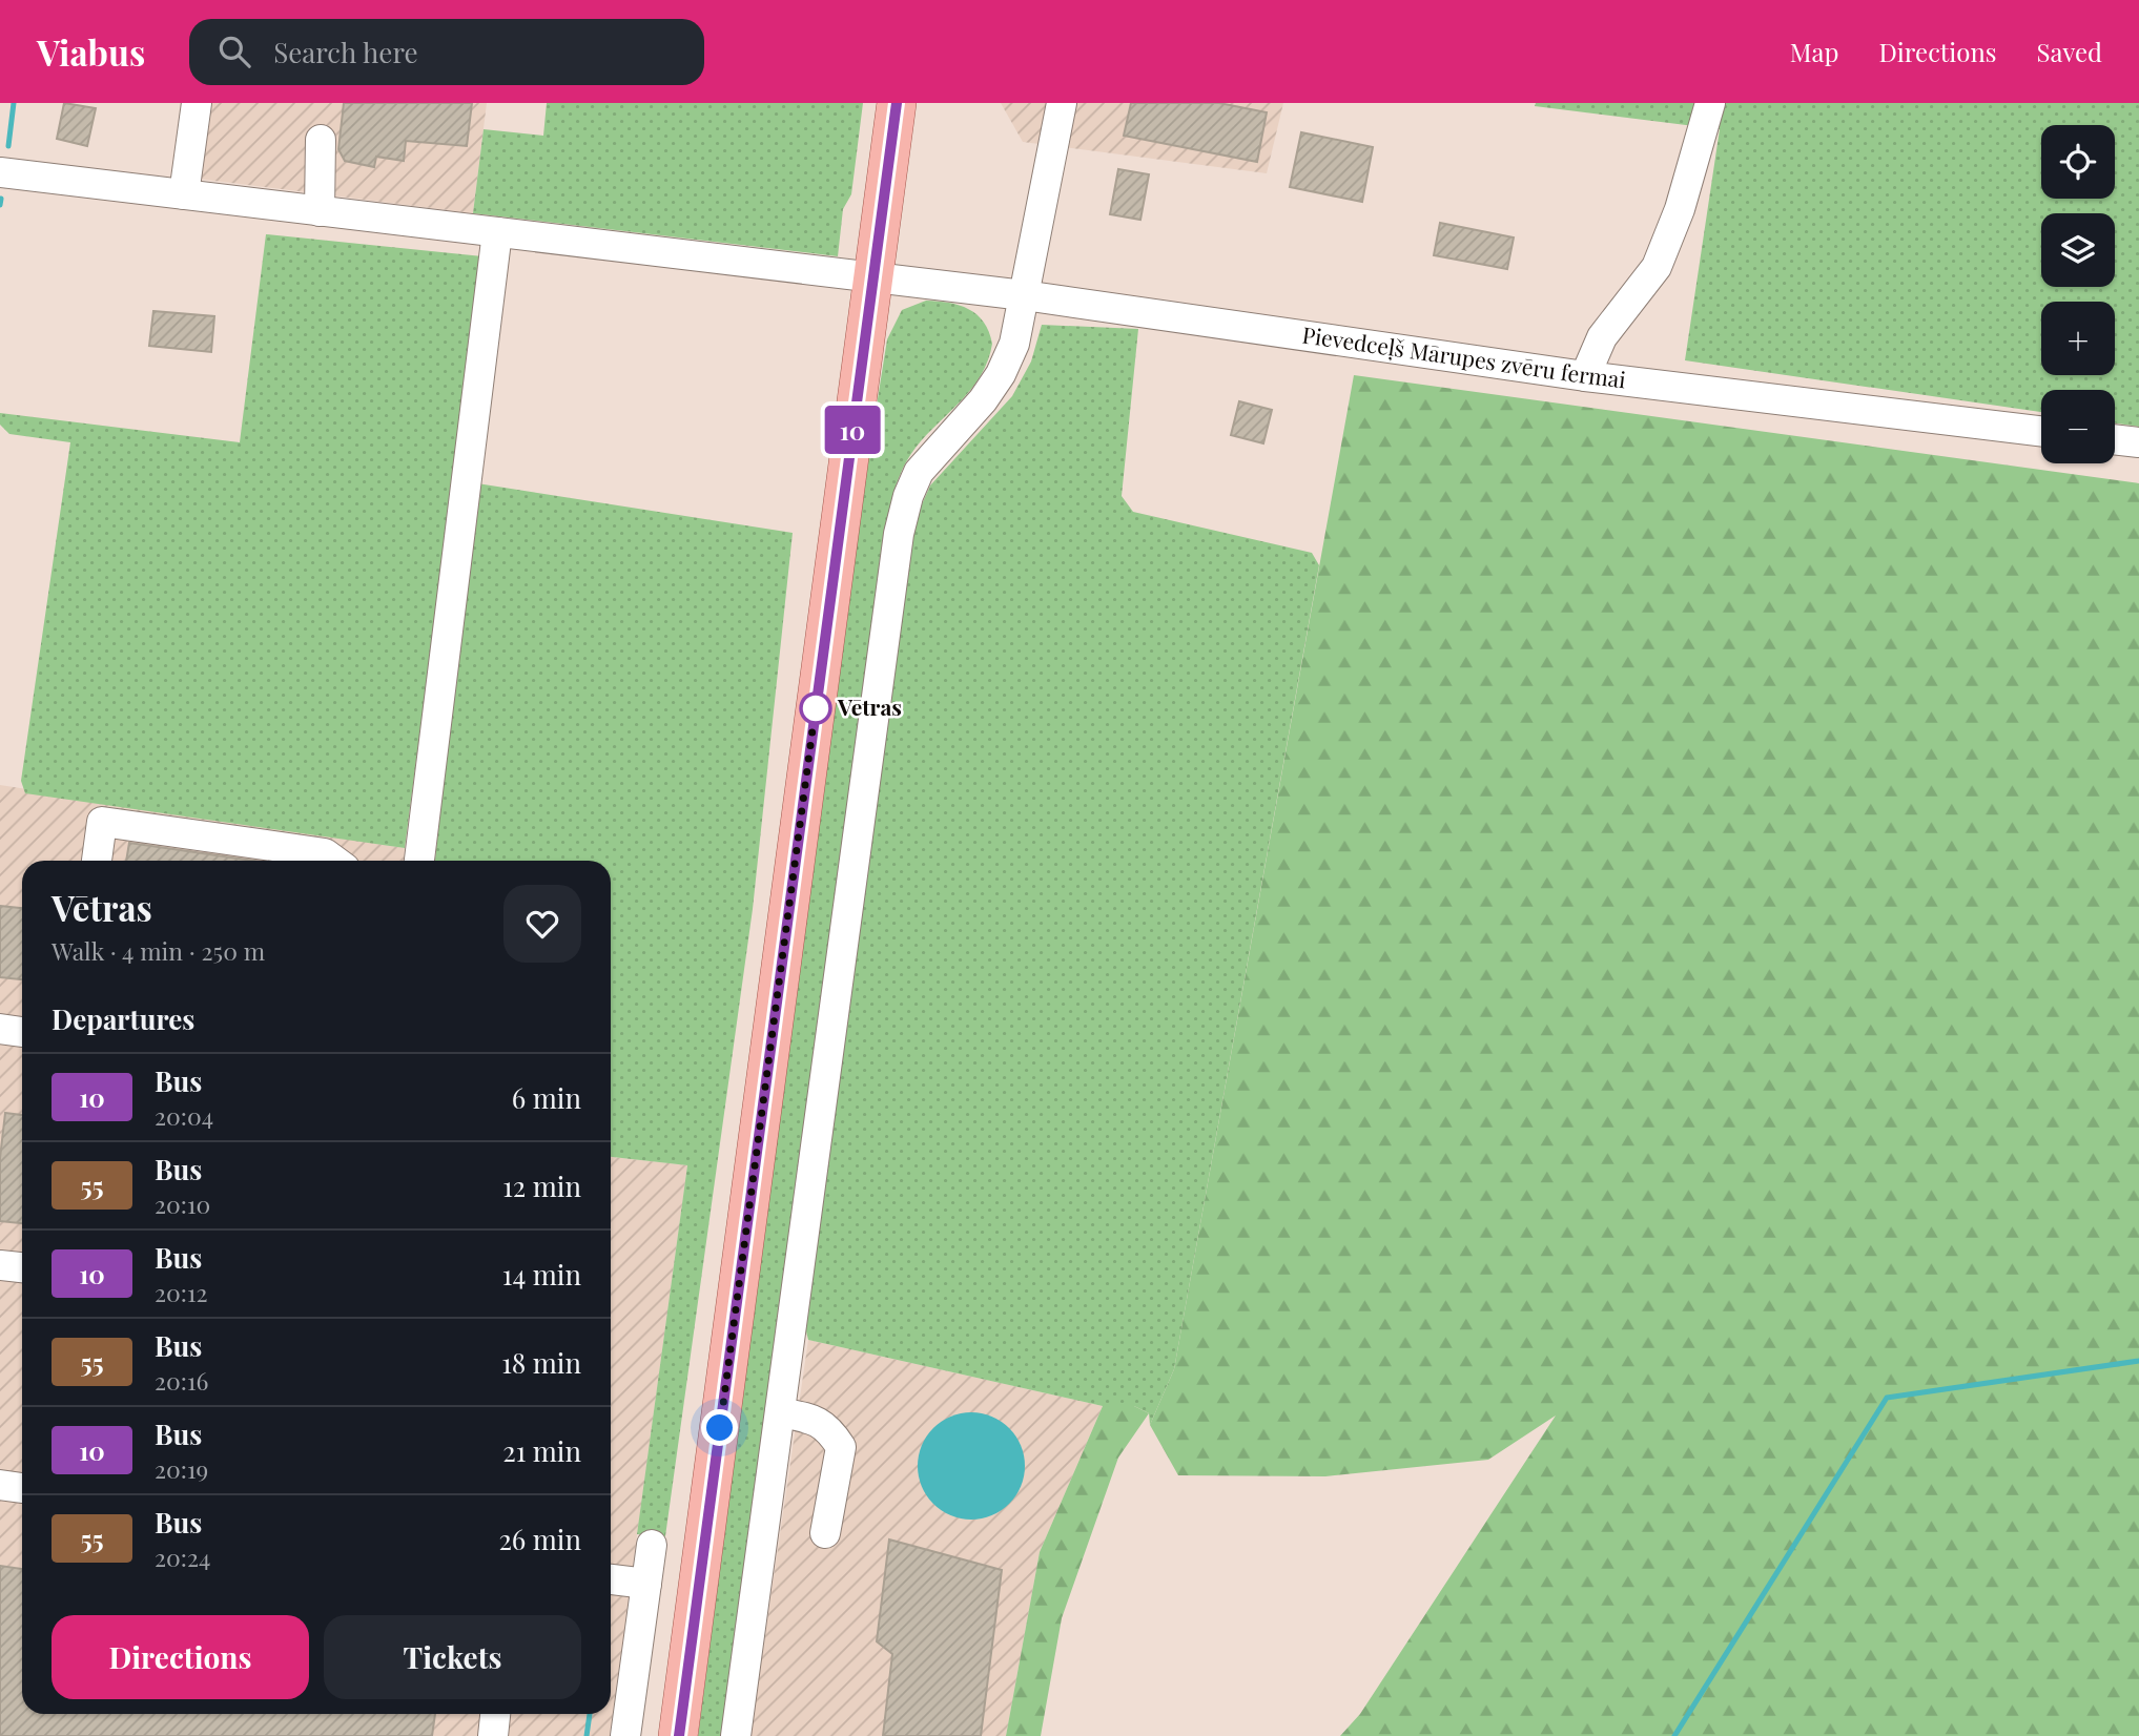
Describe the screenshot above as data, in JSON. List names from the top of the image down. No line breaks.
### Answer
{"streets":{"street":["Pievedceļš Mārupes zvēru fermai"]},"places":["Vētras"],"lines":["bus line 10"],"page":{"header":"Viabus","search":"Search here","nav":["Map","Directions","Saved"],"on_map":"10","map_buttons":["+","−"],"heading":[["Vētras","Walk · 4 min · 250 m"],"Departures"],"list":[{"mark":"10","name":"Bus","note":"20:04","value":"6 min"},{"mark":"55","name":"Bus","note":"20:10","value":"12 min"},{"mark":"10","name":"Bus","note":"20:12","value":"14 min"},{"mark":"55","name":"Bus","note":"20:16","value":"18 min"},{"mark":"10","name":"Bus","note":"20:19","value":"21 min"},{"mark":"55","name":"Bus","note":"20:24","value":"26 min"}],"buttons":["Directions","Tickets"]}}
